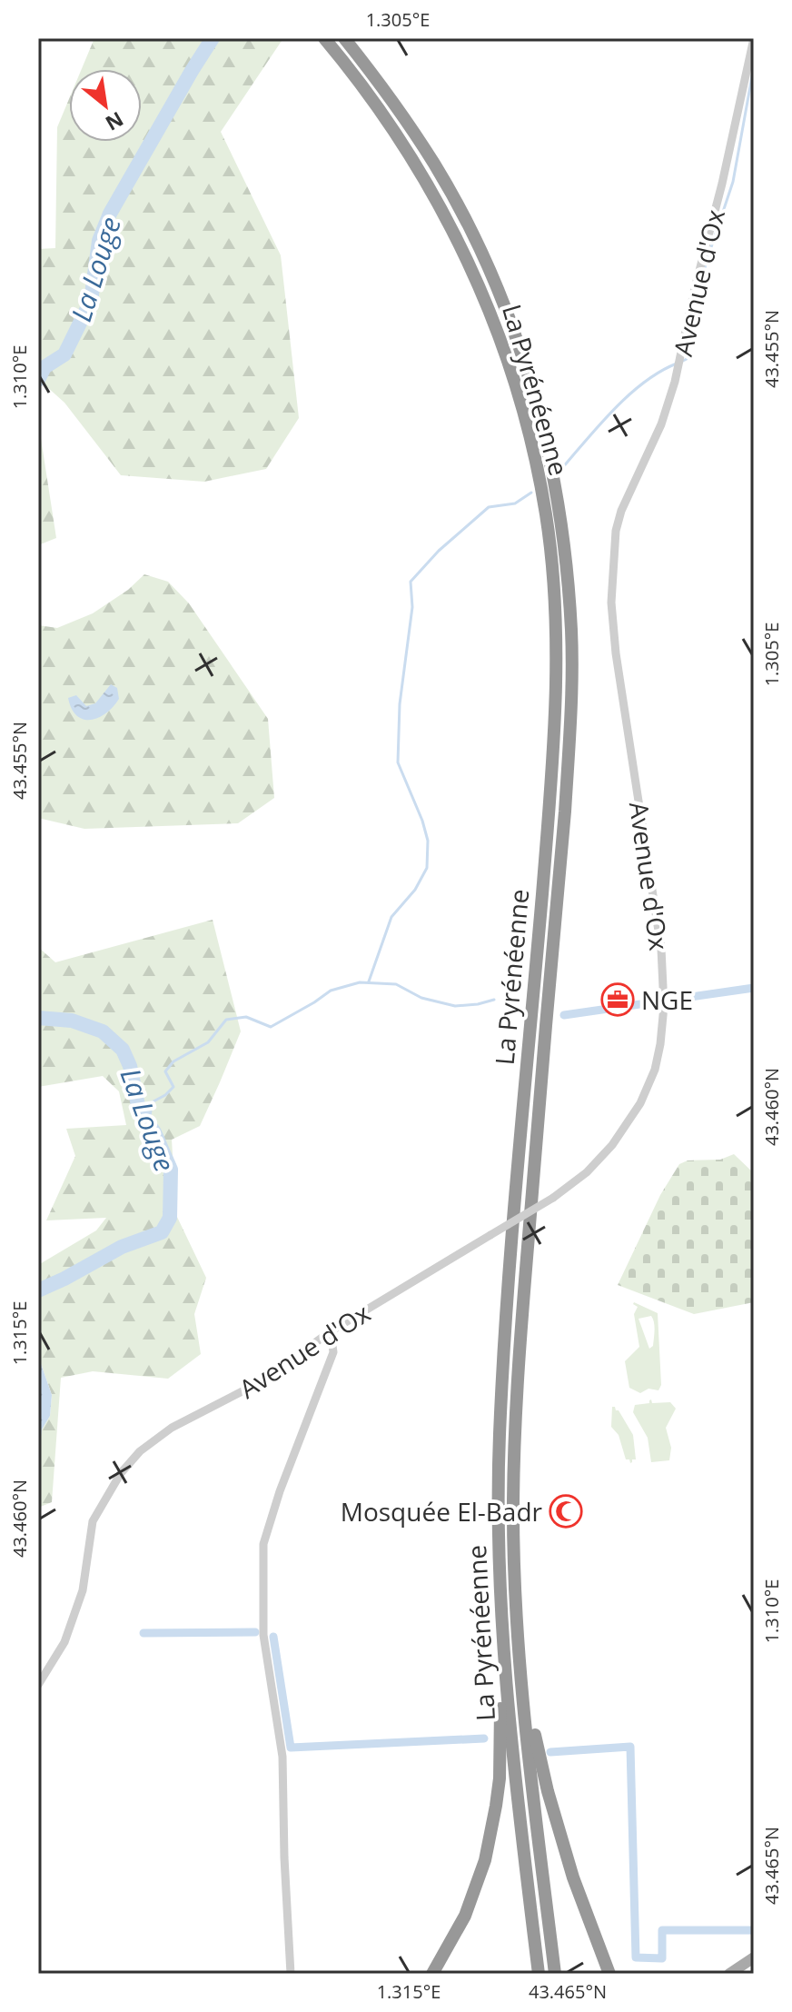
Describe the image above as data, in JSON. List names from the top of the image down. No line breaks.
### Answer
{"streets":{"highway":["La Pyrénéenne"],"street":["Avenue d'Ox"]},"water":["La Louge"],"places":{"office":["NGE"],"mosque":["Mosquée El-Badr"]},"north":"bottom right","coordinates":["1.305°E","43.455°N","1.310°E","43.460°N","1.315°E","43.465°N"]}
